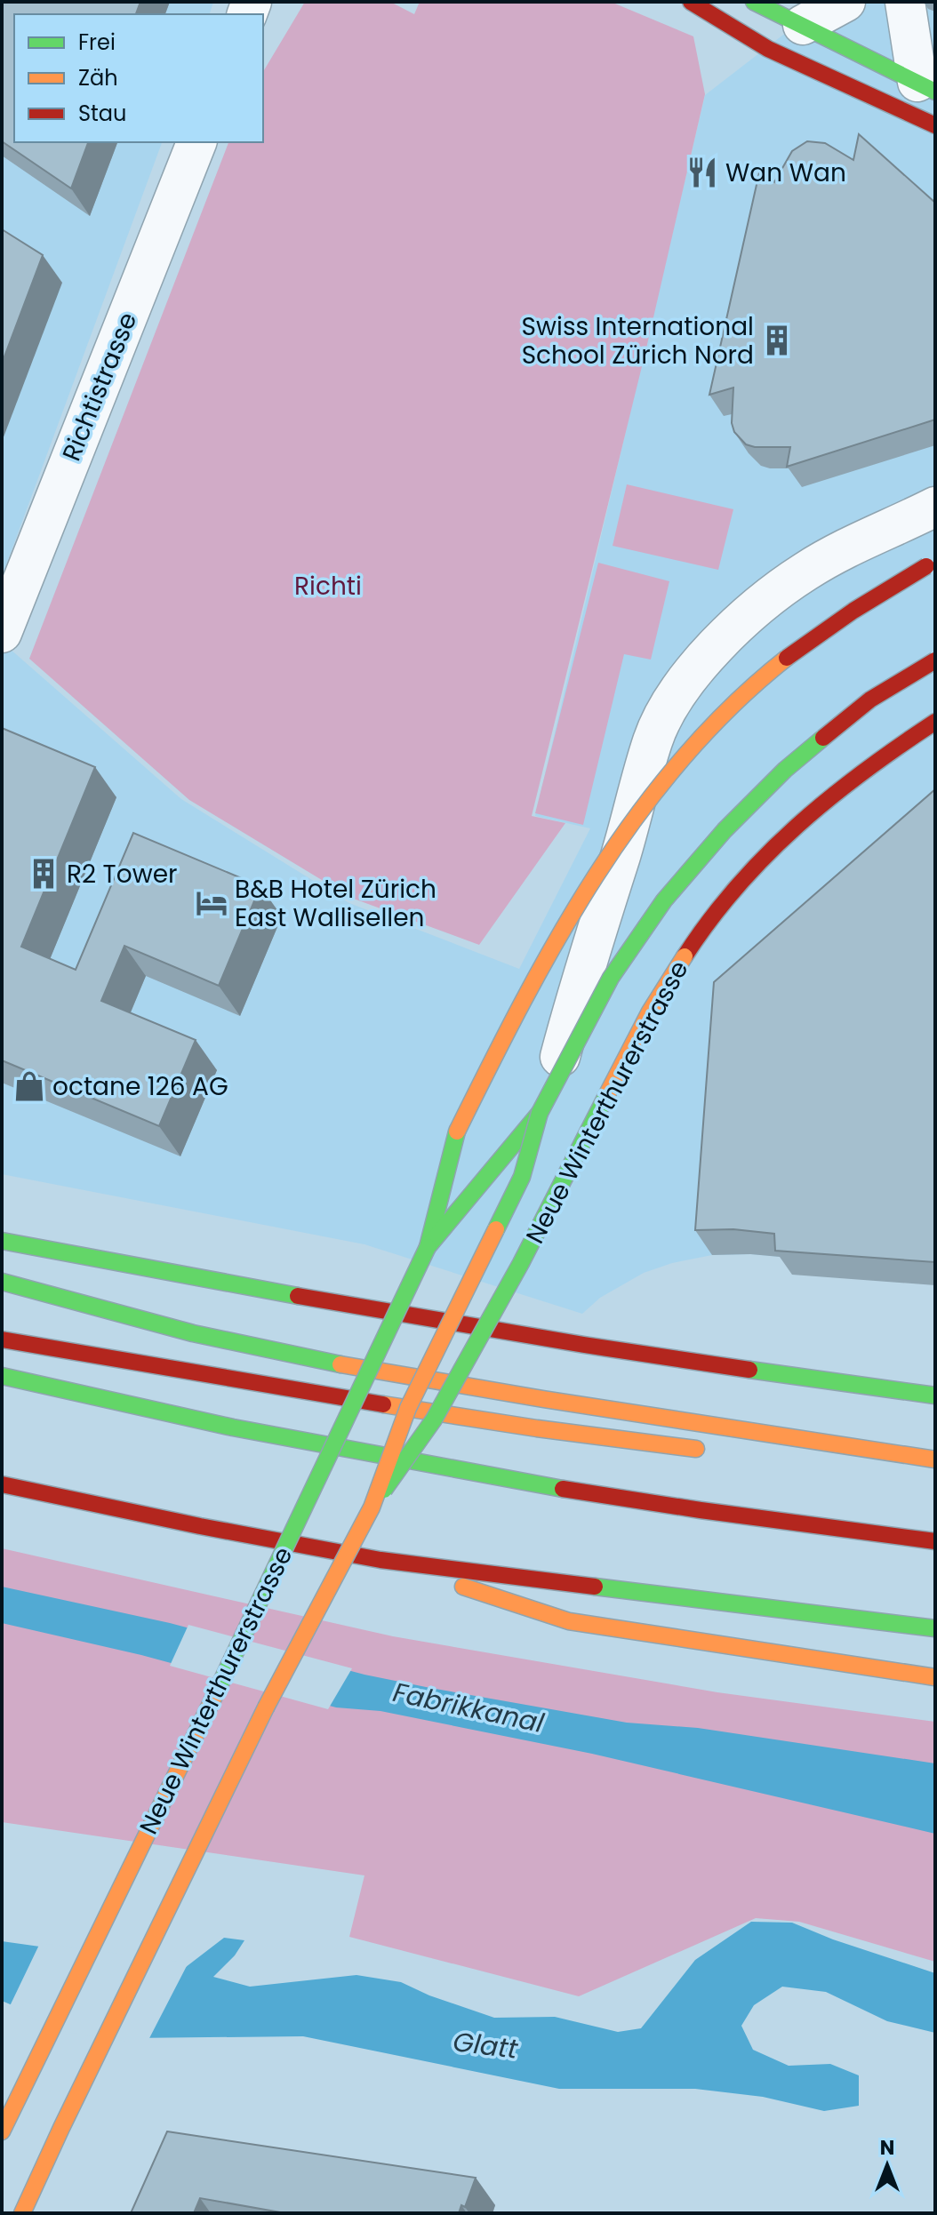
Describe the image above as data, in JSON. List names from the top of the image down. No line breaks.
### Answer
{"streets":{"main road":["Neue Winterthurerstrasse"],"street":["Richtistrasse"]},"water":["Fabrikkanal","Glatt"],"parks":["Richti"],"places":{"restaurant":["Wan Wan"],"building":["Swiss International School Zürich Nord","R2 Tower"],"hotel":["B&B Hotel Zürich East Wallisellen"],"shop":["octane 126 AG"]},"legend":["Frei","Zäh","Stau"],"north":"top"}
